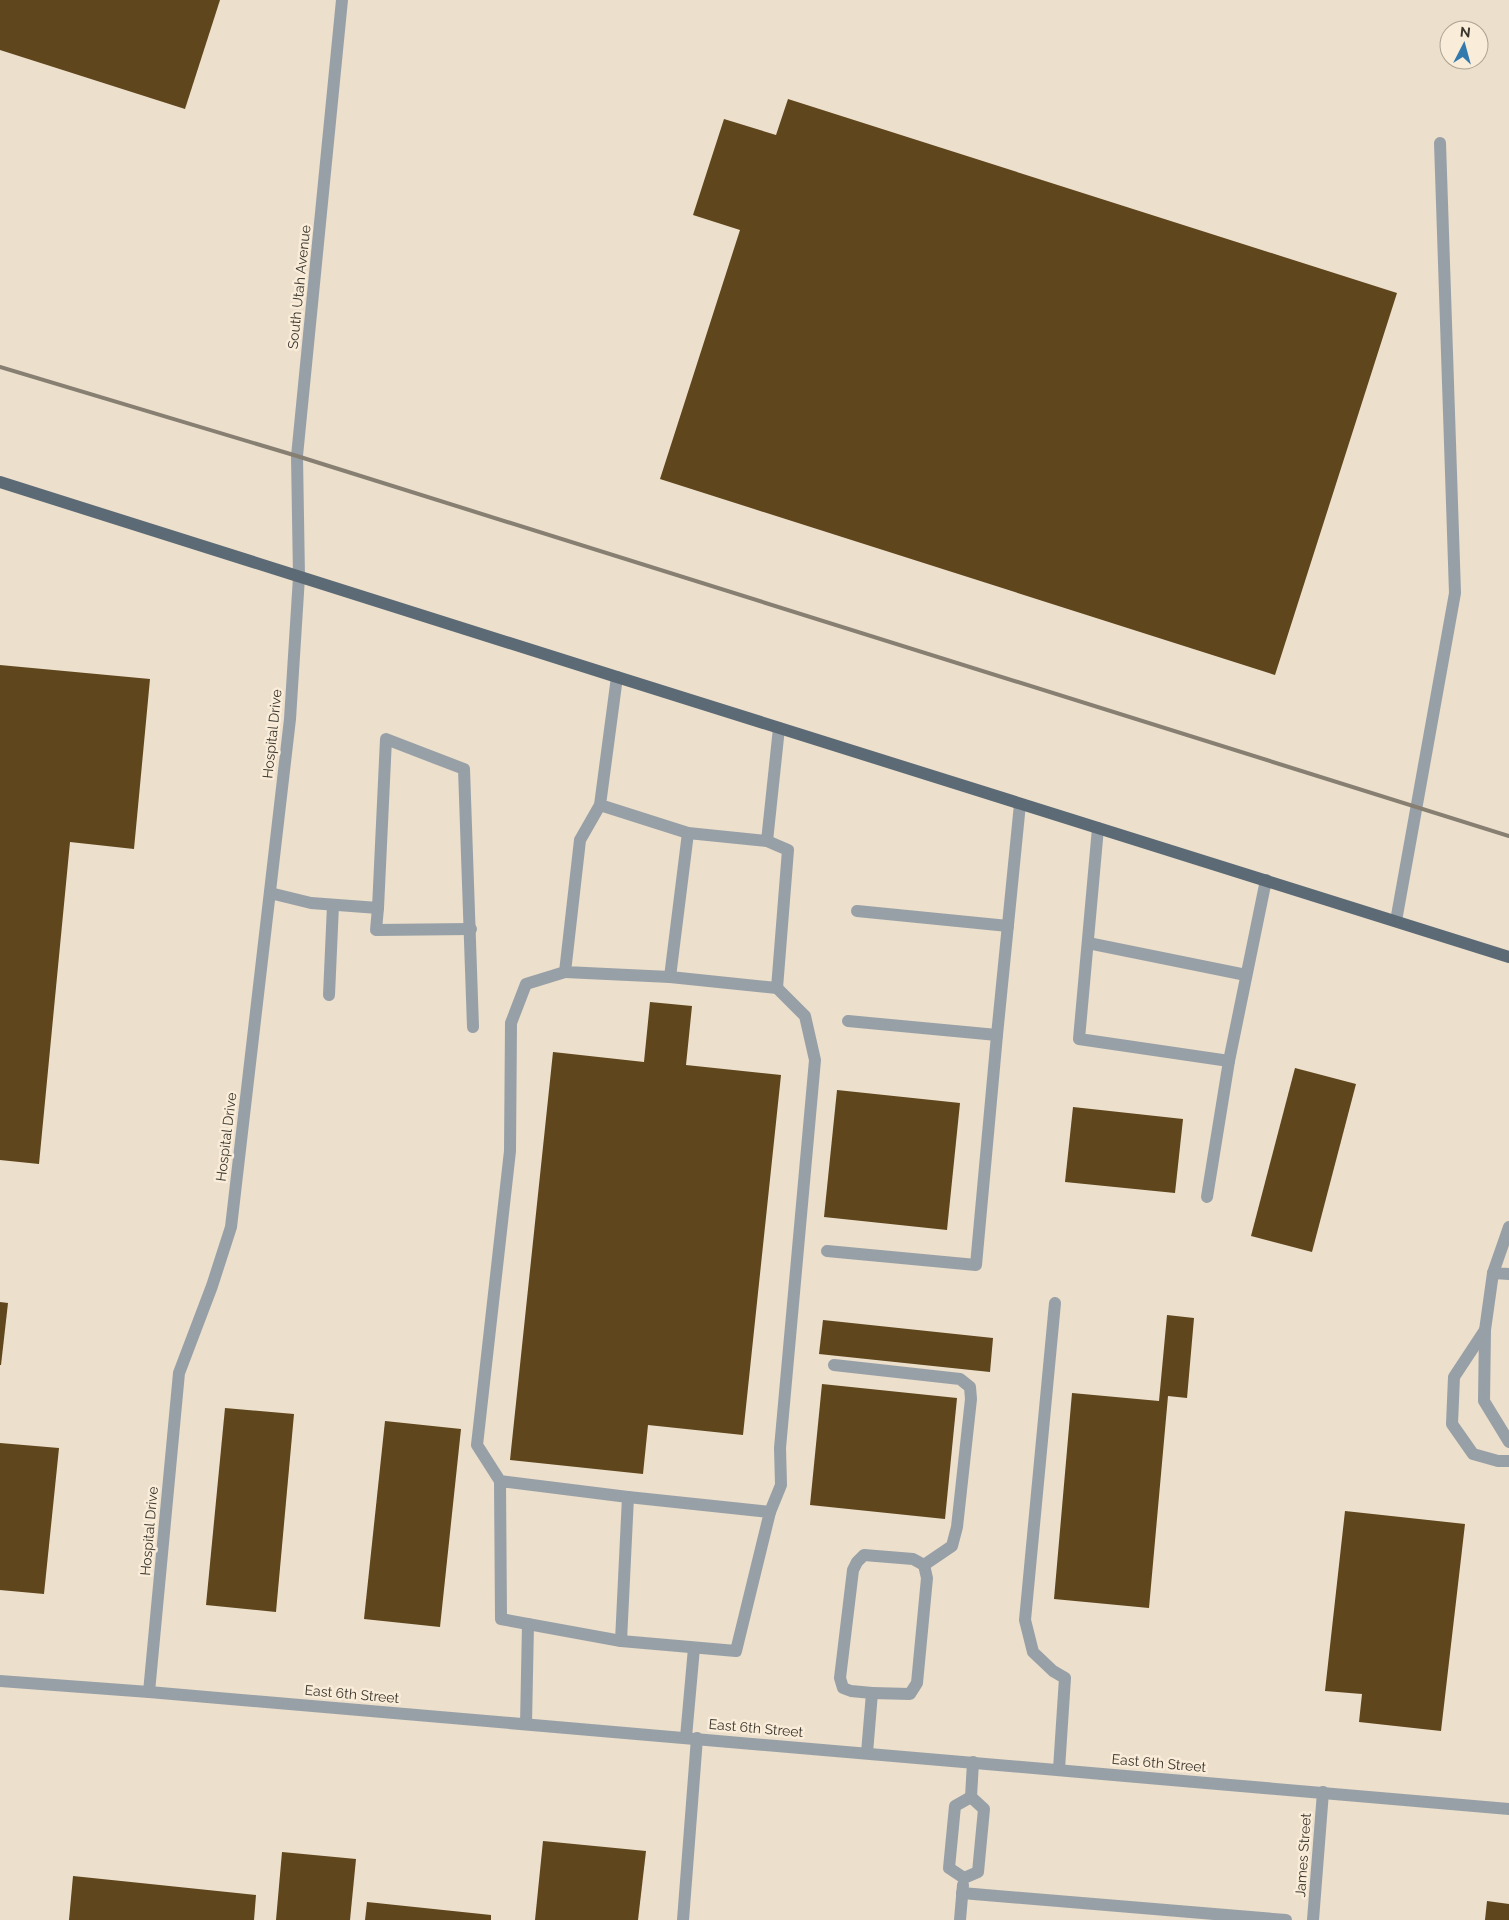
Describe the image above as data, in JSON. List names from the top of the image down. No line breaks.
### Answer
{"streets":{"street":["South Utah Avenue","Hospital Drive","East 6th Street","James Street"]},"crossings":[["South Utah Avenue","Hospital Drive"],["Hospital Drive","East 6th Street"],["East 6th Street","James Street"]],"north":"top"}
